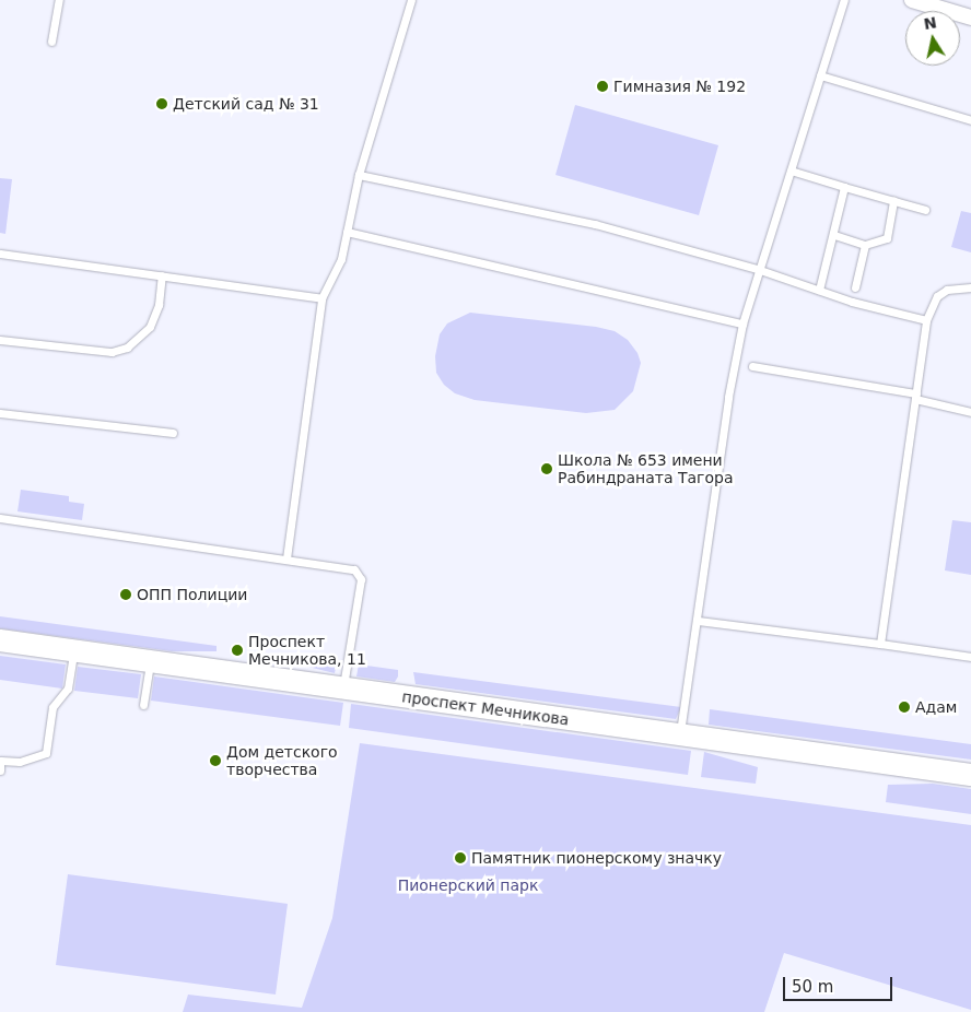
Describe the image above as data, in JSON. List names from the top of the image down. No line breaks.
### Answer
{"streets":{"street":["проспект Мечникова"]},"parks":["Пионерский парк"],"places":["Гимназия № 192","Детский сад № 31","Школа № 653 имени Рабиндраната Тагора","ОПП Полиции","Проспект Мечникова, 11","Адам","Дом детского творчества","Памятник пионерскому значку"],"scale_bar":"50 m","north":"top"}
